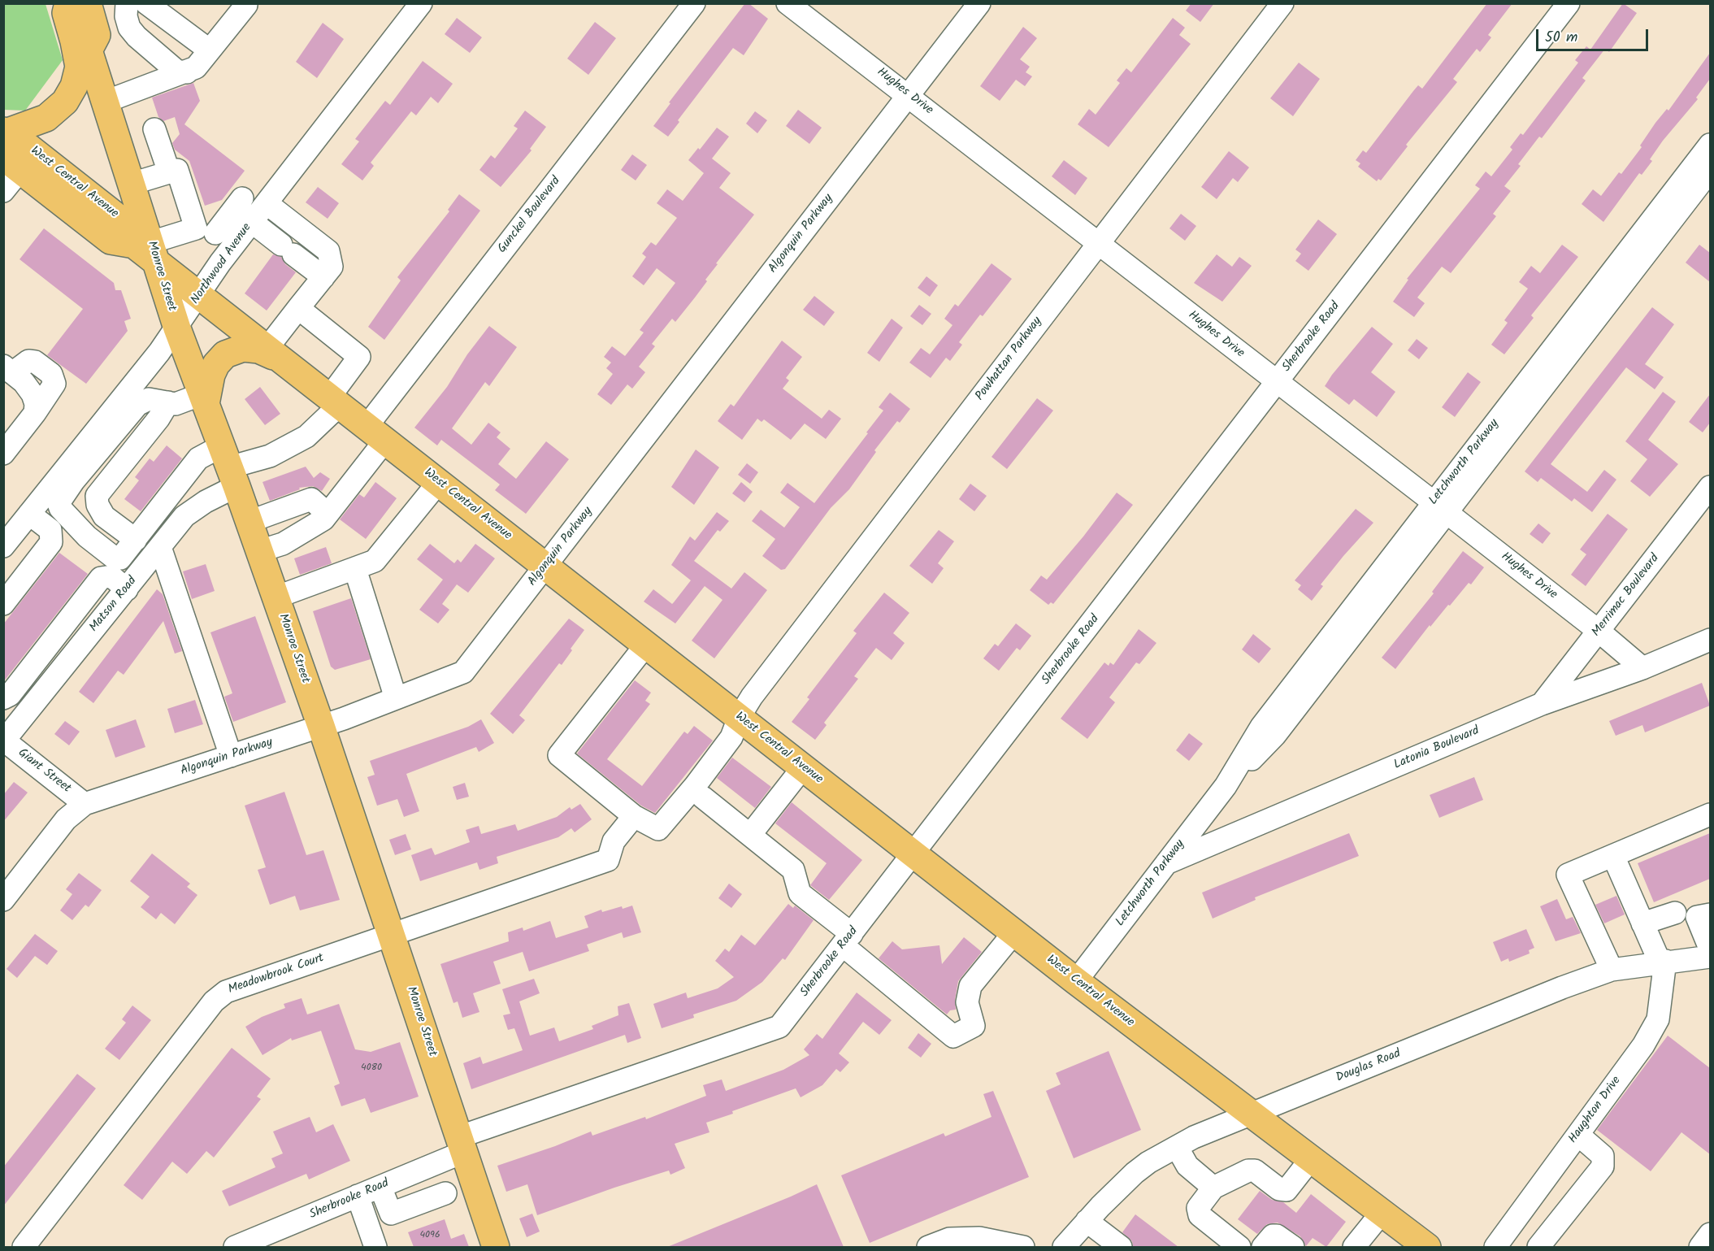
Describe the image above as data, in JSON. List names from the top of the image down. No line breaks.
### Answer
{"streets":{"main road":["West Central Avenue","Monroe Street"],"street":["Hughes Drive","Gunckel Boulevard","Algonquin Parkway","Northwood Avenue","Sherbrooke Road","Powhattan Parkway","Letchworth Parkway","Merrimac Boulevard","Matson Road","Latonia Boulevard","Giant Street","Meadowbrook Court","Douglas Road","Haughton Drive"]},"crossings":[["Hughes Drive","Algonquin Parkway"],["Hughes Drive","Sherbrooke Road"],["Hughes Drive","Powhattan Parkway"],["Hughes Drive","Letchworth Parkway"],["Hughes Drive","Merrimac Boulevard"],["Hughes Drive","Latonia Boulevard"],["West Central Avenue","Gunckel Boulevard"],["West Central Avenue","Algonquin Parkway"],["West Central Avenue","Northwood Avenue"],["West Central Avenue","Monroe Street"],["West Central Avenue","Sherbrooke Road"],["West Central Avenue","Powhattan Parkway"],["West Central Avenue","Letchworth Parkway"],["West Central Avenue","Matson Road"],["West Central Avenue","Douglas Road"],["Gunckel Boulevard","Monroe Street"],["Algonquin Parkway","Monroe Street"],["Algonquin Parkway","Giant Street"],["Northwood Avenue","Monroe Street"],["Monroe Street","Sherbrooke Road"],["Monroe Street","Matson Road"],["Monroe Street","Meadowbrook Court"],["Powhattan Parkway","Meadowbrook Court"],["Letchworth Parkway","Latonia Boulevard"],["Merrimac Boulevard","Latonia Boulevard"],["Matson Road","Giant Street"],["Douglas Road","Haughton Drive"]],"house_numbers":["4080","4096"],"scale_bar":"50 m"}
